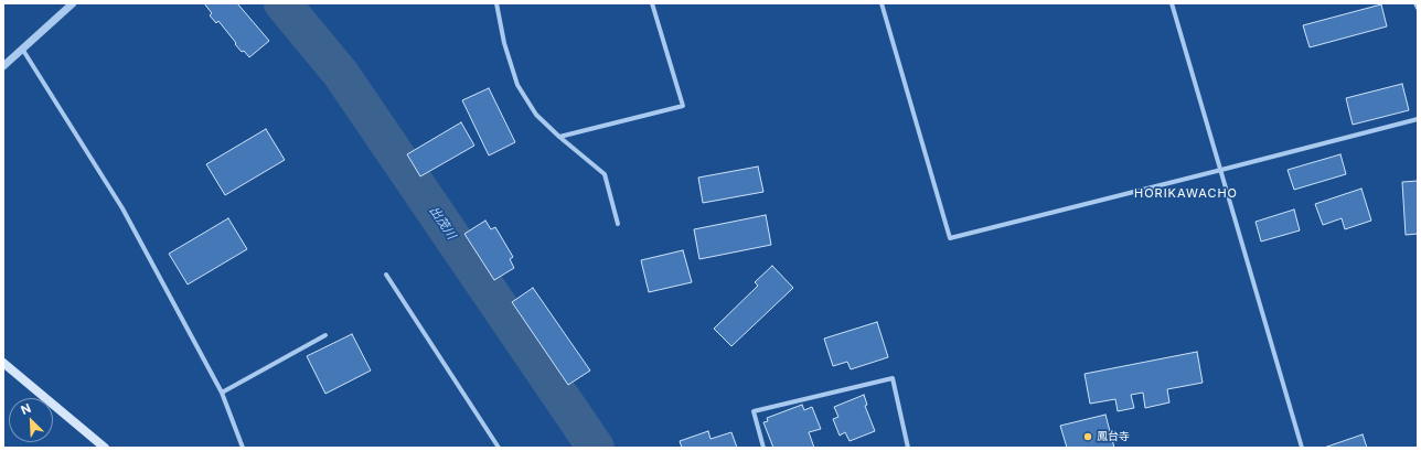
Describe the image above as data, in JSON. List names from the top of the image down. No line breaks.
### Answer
{"districts":["HORIKAWACHO"],"water":["出茂川"],"places":["鳳台寺"],"north":"top left"}
